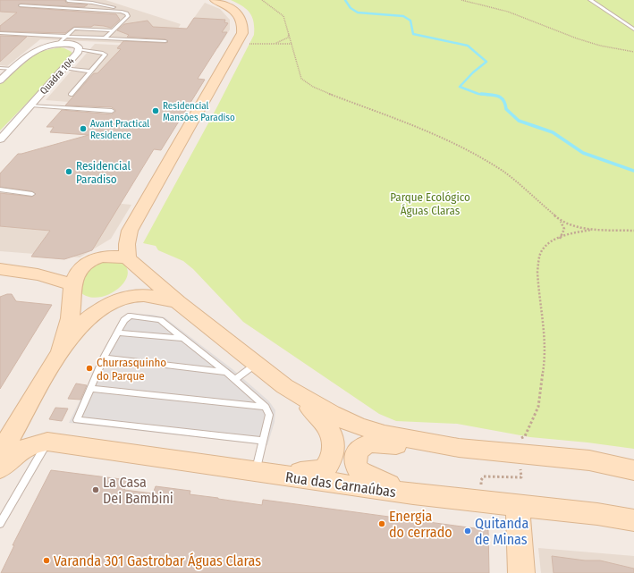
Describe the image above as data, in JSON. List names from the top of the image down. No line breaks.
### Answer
{"streets":{"street":["Quadra 104","Rua das Carnaúbas"]},"parks":["Parque Ecológico Águas Claras"],"places":["Residencial Mansões Paradiso","Avant Practical Residence","Residencial Paradiso","Churrasquinho do Parque","La Casa Dei Bambini","Energia do cerrado","Quitanda de Minas","Varanda 301 Gastrobar Águas Claras"]}
